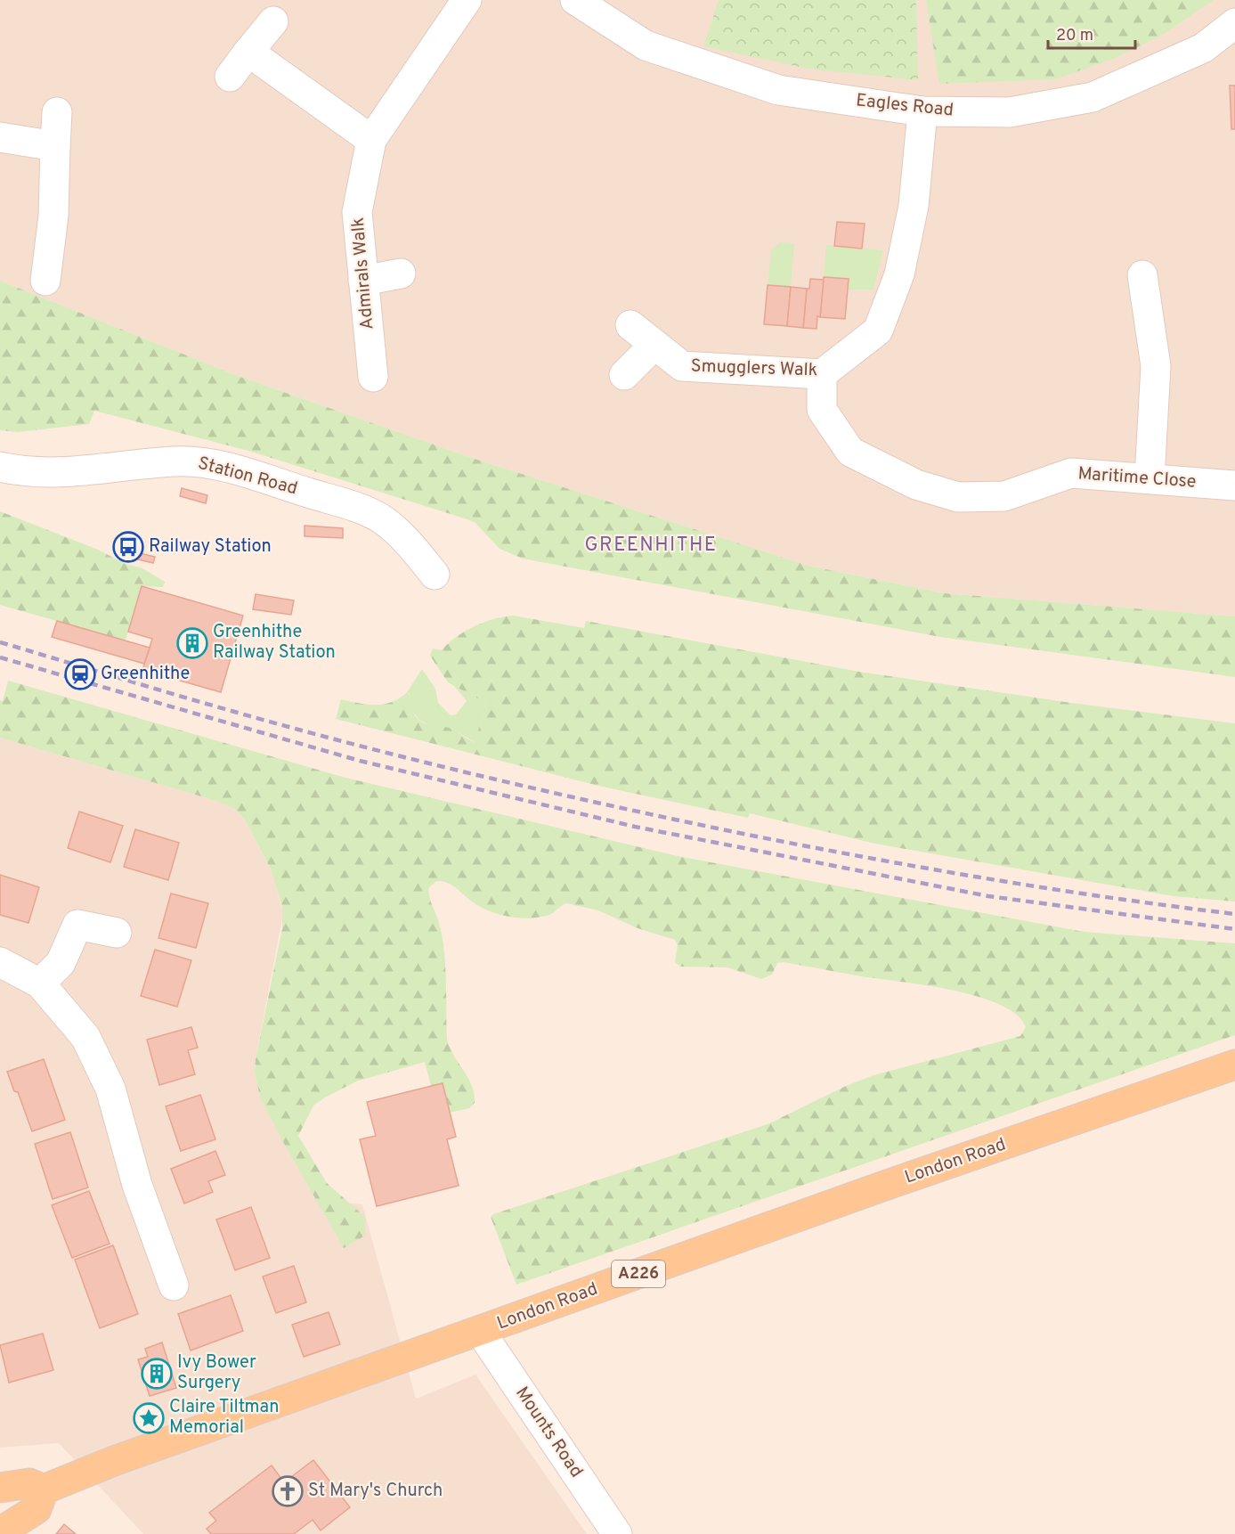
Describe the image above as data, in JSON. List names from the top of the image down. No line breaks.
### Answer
{"streets":{"main road":["London Road","A226"],"street":["Eagles Road","Admirals Walk","Smugglers Walk","Station Road","Maritime Close","Mounts Road"]},"crossings":[["Eagles Road","Smugglers Walk"],["Smugglers Walk","Maritime Close"],["London Road","Mounts Road"]],"districts":["GREENHITHE"],"places":{"bus stop":["Railway Station"],"building":["Greenhithe Railway Station","Ivy Bower Surgery"],"station":["Greenhithe"],"place":["Claire Tiltman Memorial"],"church":["St Mary's Church"]},"scale_bar":"20 m"}
